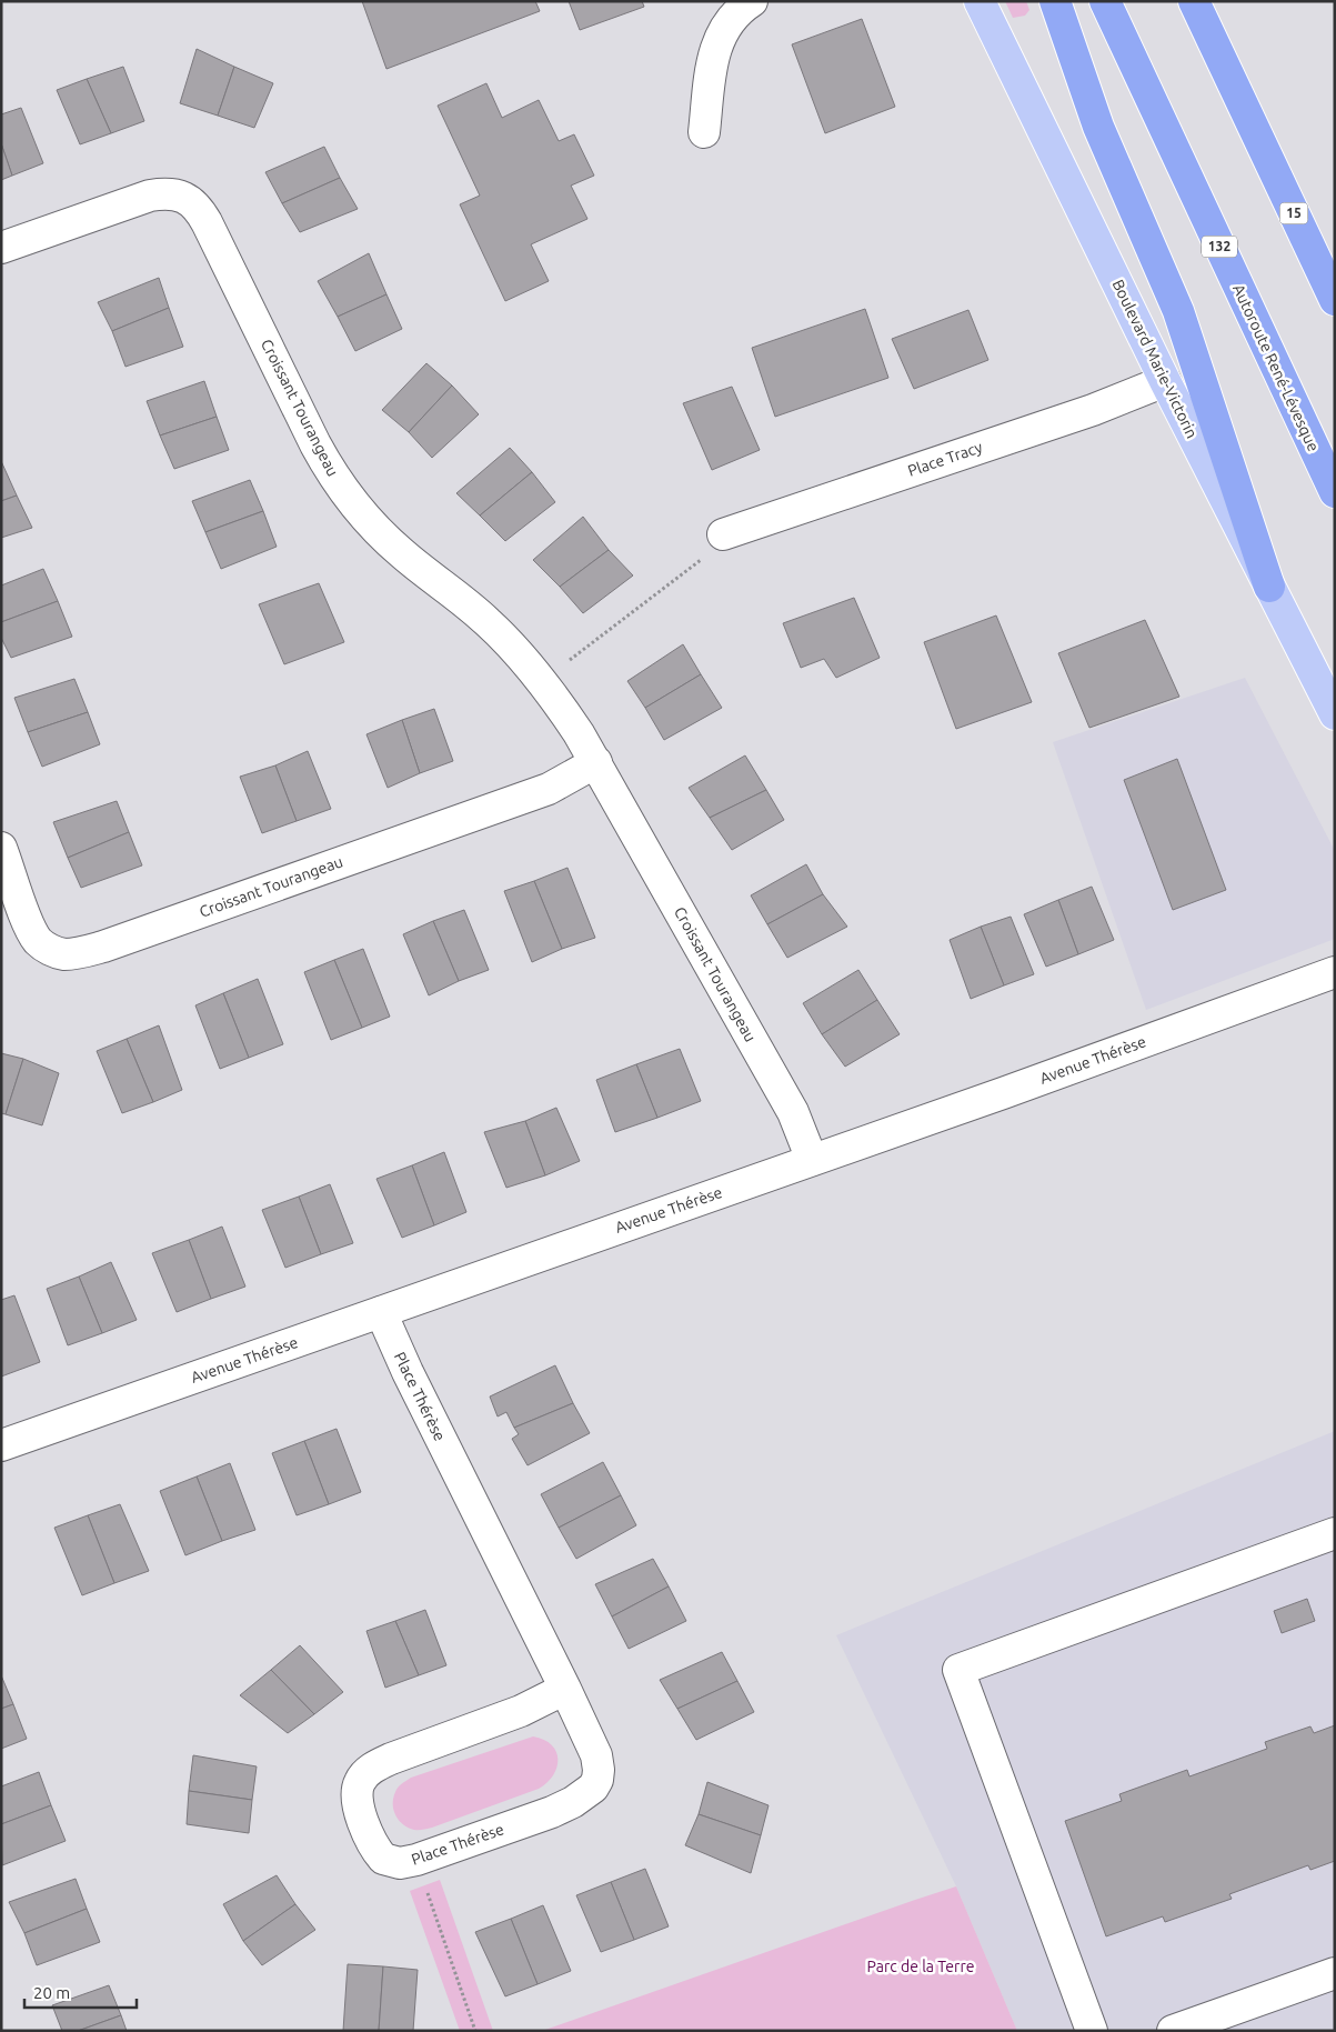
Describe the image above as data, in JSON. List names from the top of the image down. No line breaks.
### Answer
{"streets":{"highway":["15","132","Autoroute René-Lévesque"],"main road":["Boulevard Marie-Victorin"],"street":["Croissant Tourangeau","Place Tracy","Avenue Thérèse","Place Thérèse"]},"crossings":[["Boulevard Marie-Victorin","Place Tracy"],["Croissant Tourangeau","Avenue Thérèse"],["Avenue Thérèse","Place Thérèse"]],"parks":["Parc de la Terre"],"scale_bar":"20 m"}
